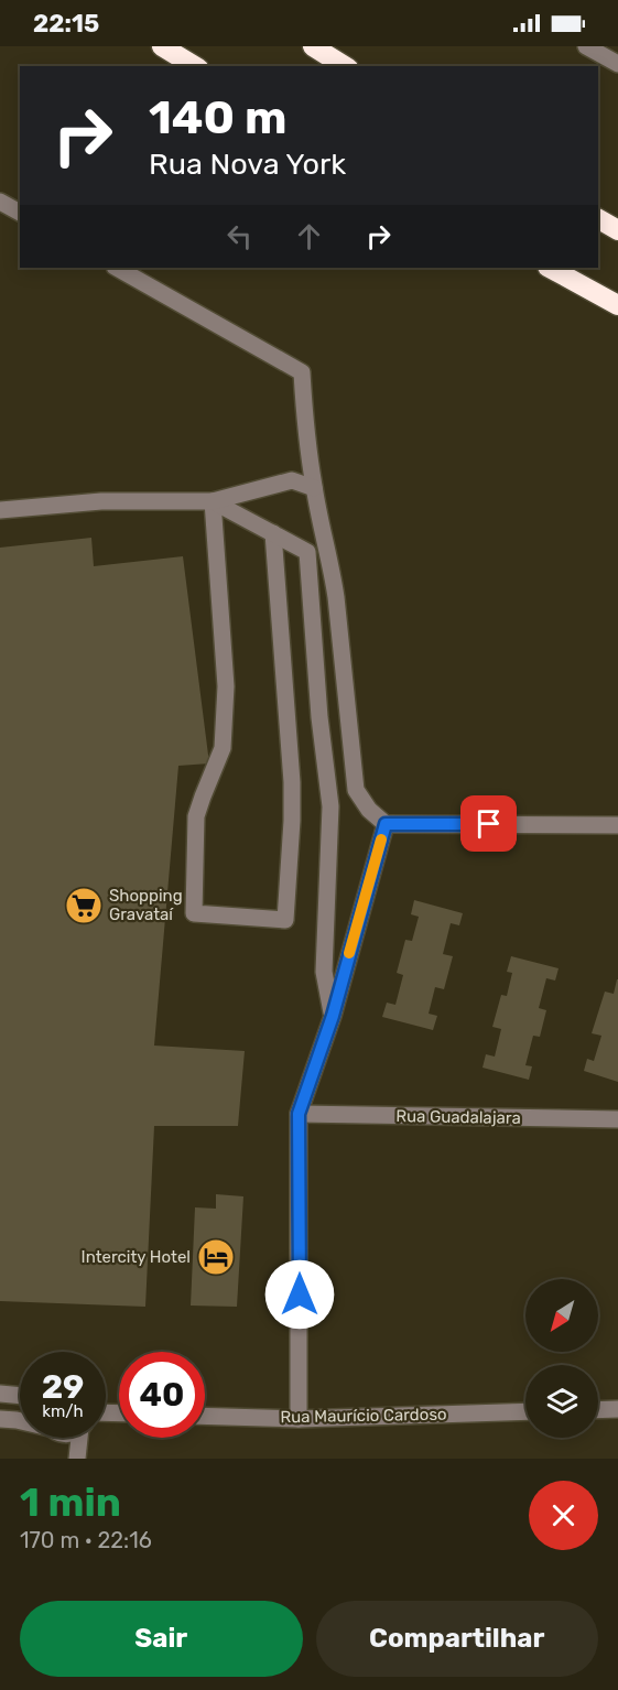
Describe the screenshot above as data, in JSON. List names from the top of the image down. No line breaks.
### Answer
{"streets":{"street":["Rua Guadalajara","Rua Maurício Cardoso"]},"places":{"supermarket":["Shopping Gravataí"],"hotel":["Intercity Hotel"]},"north":"bottom left","page":{"status":"22:15","turn":["140 m","Rua Nova York"],"speed":"29 km/h","limit":"40","heading":["1 min","170 m · 22:16"],"buttons":["Sair","Compartilhar"]}}
